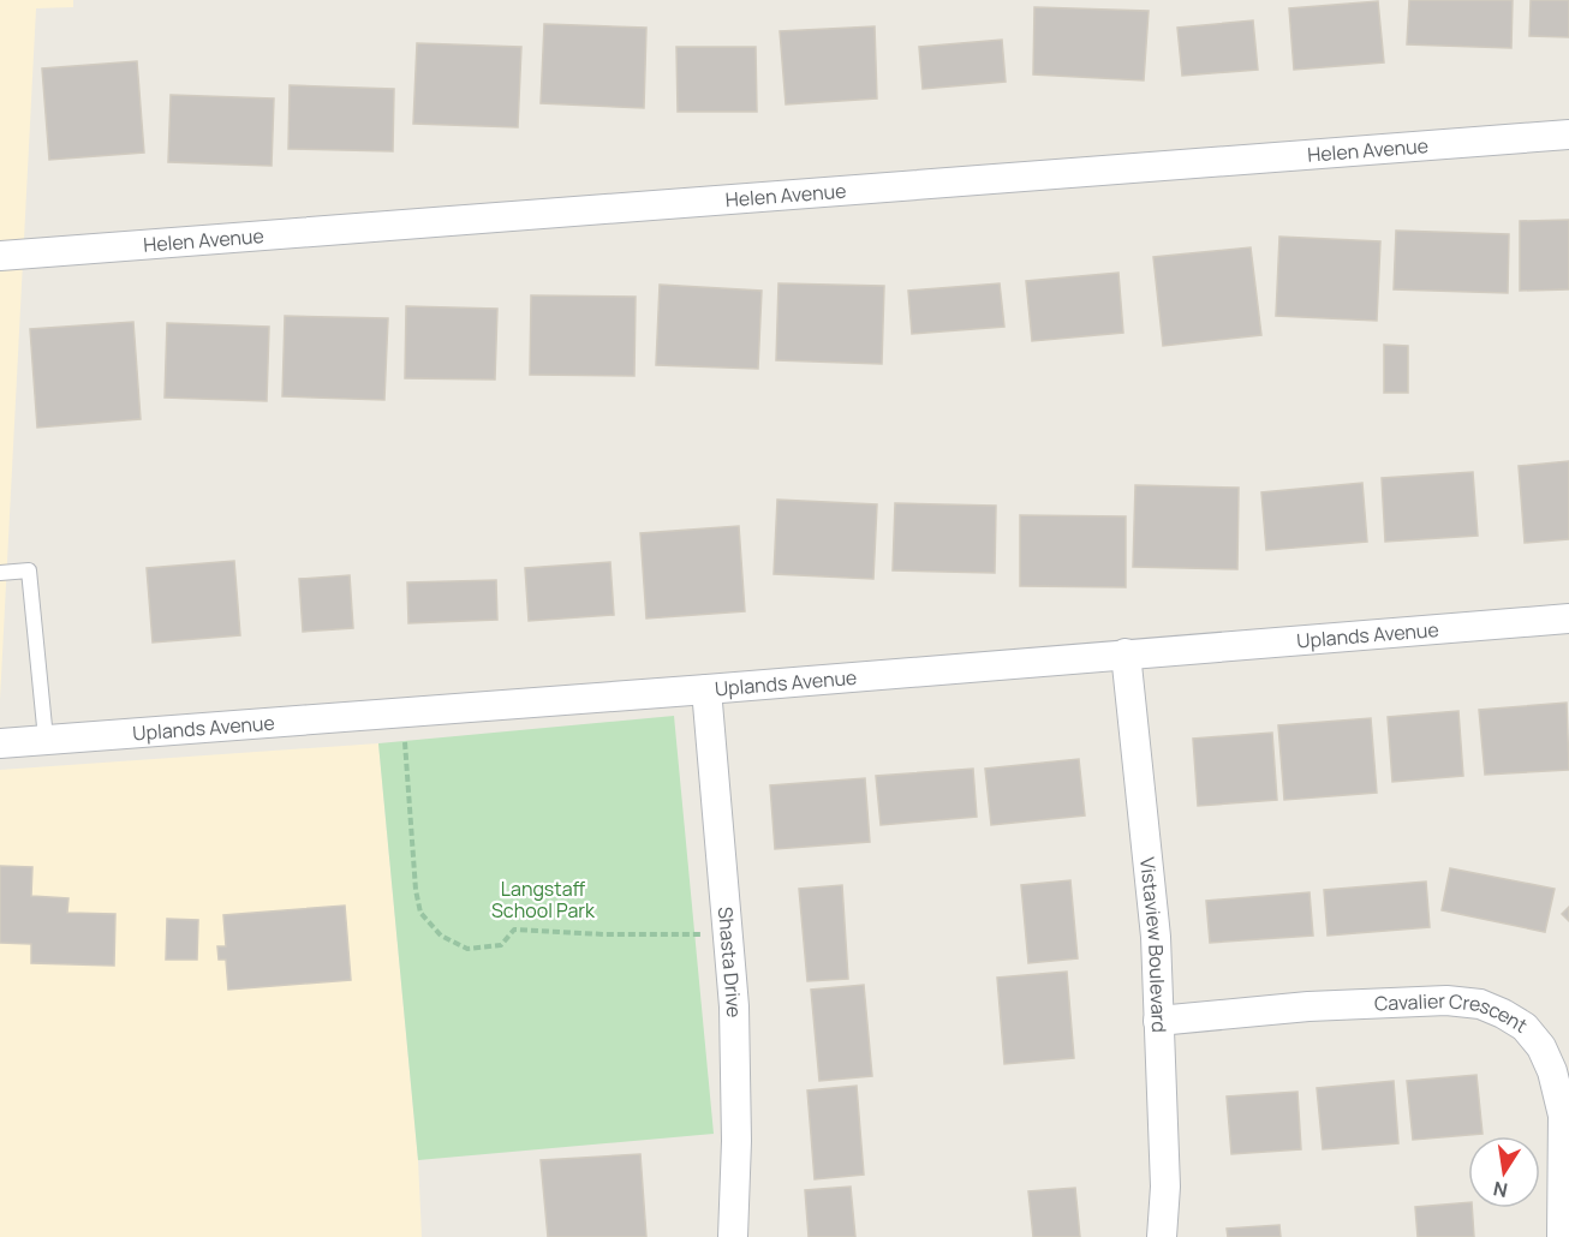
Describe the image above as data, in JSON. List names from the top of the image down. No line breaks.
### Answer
{"streets":{"street":["Helen Avenue","Uplands Avenue","Vistaview Boulevard","Shasta Drive","Cavalier Crescent"]},"crossings":[["Uplands Avenue","Vistaview Boulevard"],["Uplands Avenue","Shasta Drive"],["Vistaview Boulevard","Cavalier Crescent"]],"parks":["Langstaff School Park"],"north":"bottom"}
